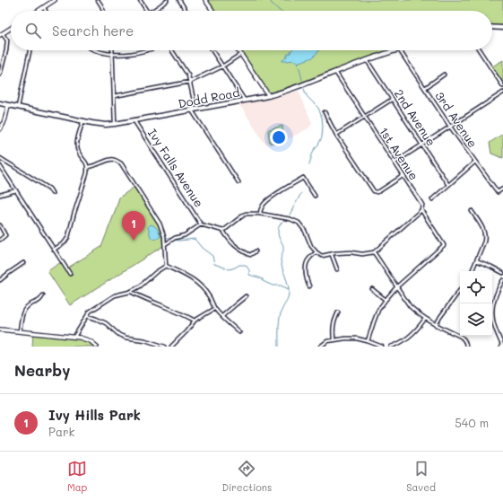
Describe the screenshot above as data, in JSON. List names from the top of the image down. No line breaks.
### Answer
{"streets":{"main road":["Dodd Road"],"street":["2nd Avenue","3rd Avenue","1st Avenue","Ivy Falls Avenue"]},"crossings":[["Dodd Road","2nd Avenue"],["Dodd Road","1st Avenue"],["Dodd Road","Ivy Falls Avenue"]],"page":{"search":"Search here","pins":"1","heading":"Nearby","list":[{"mark":"1","name":"Ivy Hills Park","note":"Park","value":"540 m"}],"nav":["Map","Directions","Saved"]}}
